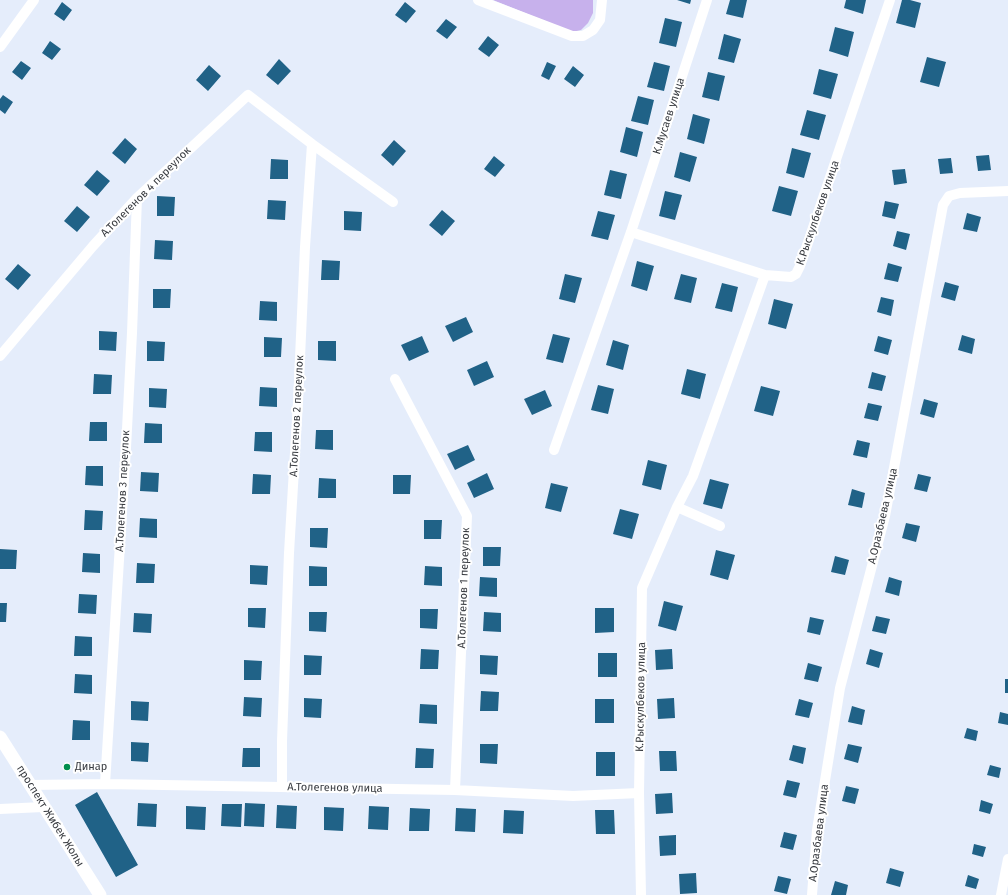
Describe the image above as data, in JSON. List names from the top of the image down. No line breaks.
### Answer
{"streets":{"main road":["проспект Жибек Жолы"],"street":["К.Мусаев улица","А.Толегенов 4 переулок","К.Рыскулбеков улица","А.Толегенов 2 переулок","А.Толегенов 3 переулок","А.Оразбаева улица","А.Толегенов 1 переулок","А.Толегенов улица"]},"crossings":[["А.Толегенов 4 переулок","А.Толегенов 2 переулок"],["А.Толегенов 4 переулок","А.Толегенов 3 переулок"],["К.Рыскулбеков улица","А.Толегенов улица"],["А.Толегенов 2 переулок","А.Толегенов улица"],["А.Толегенов 3 переулок","А.Толегенов улица"],["А.Толегенов 1 переулок","А.Толегенов улица"],["А.Толегенов улица","проспект Жибек Жолы"]],"places":["Динар"]}
